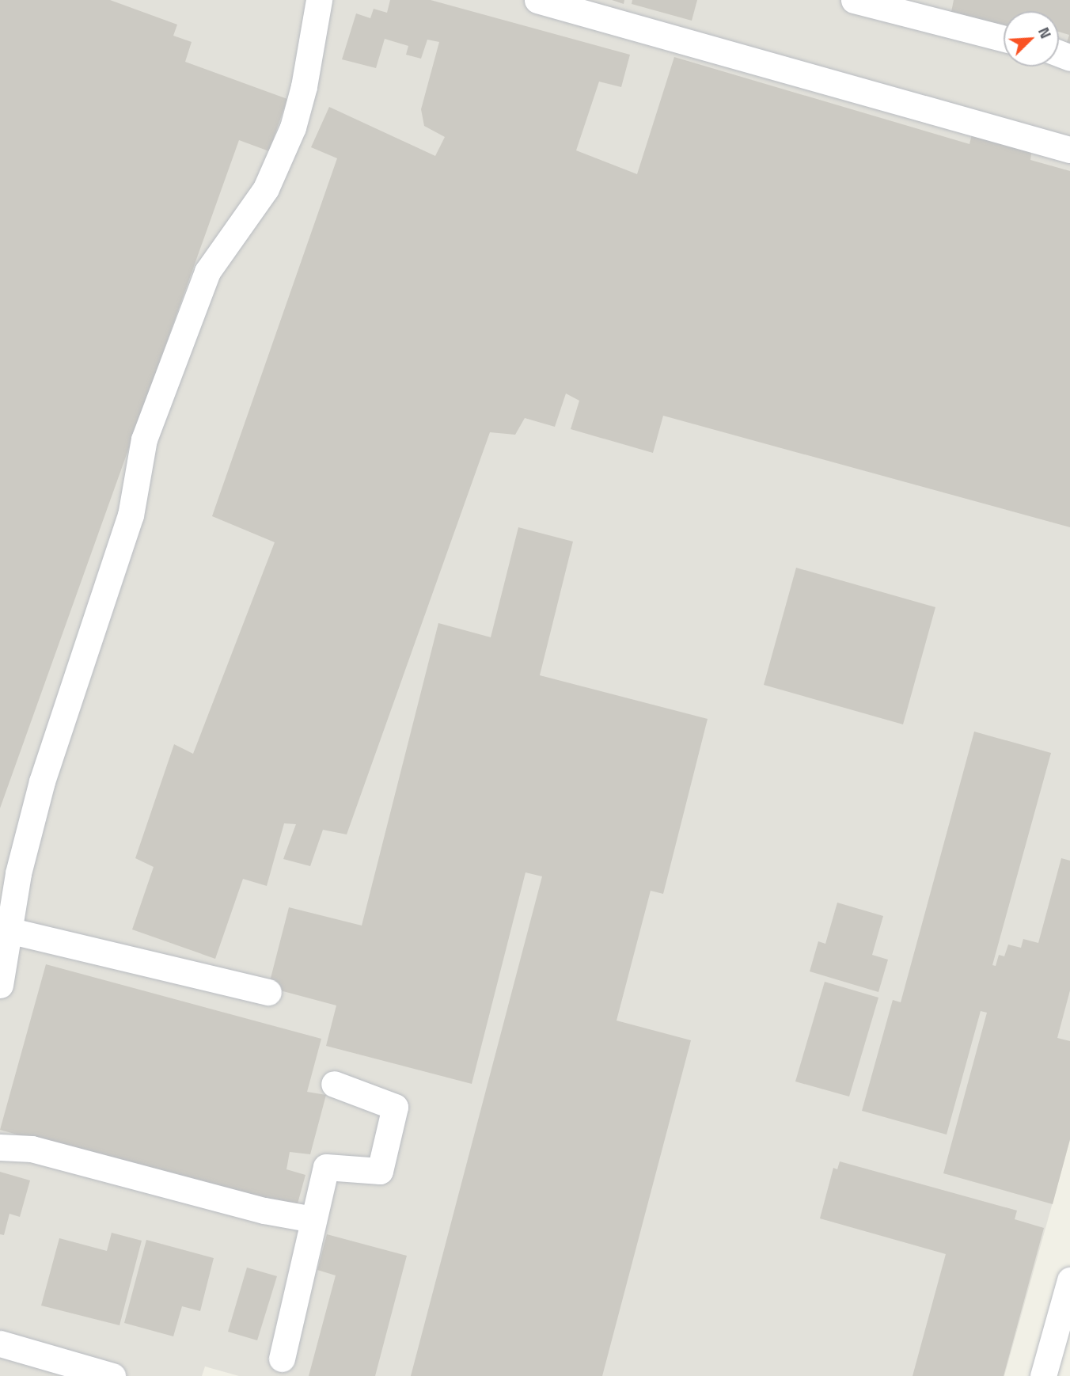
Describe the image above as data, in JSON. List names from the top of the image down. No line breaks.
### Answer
{"north":"top right"}
